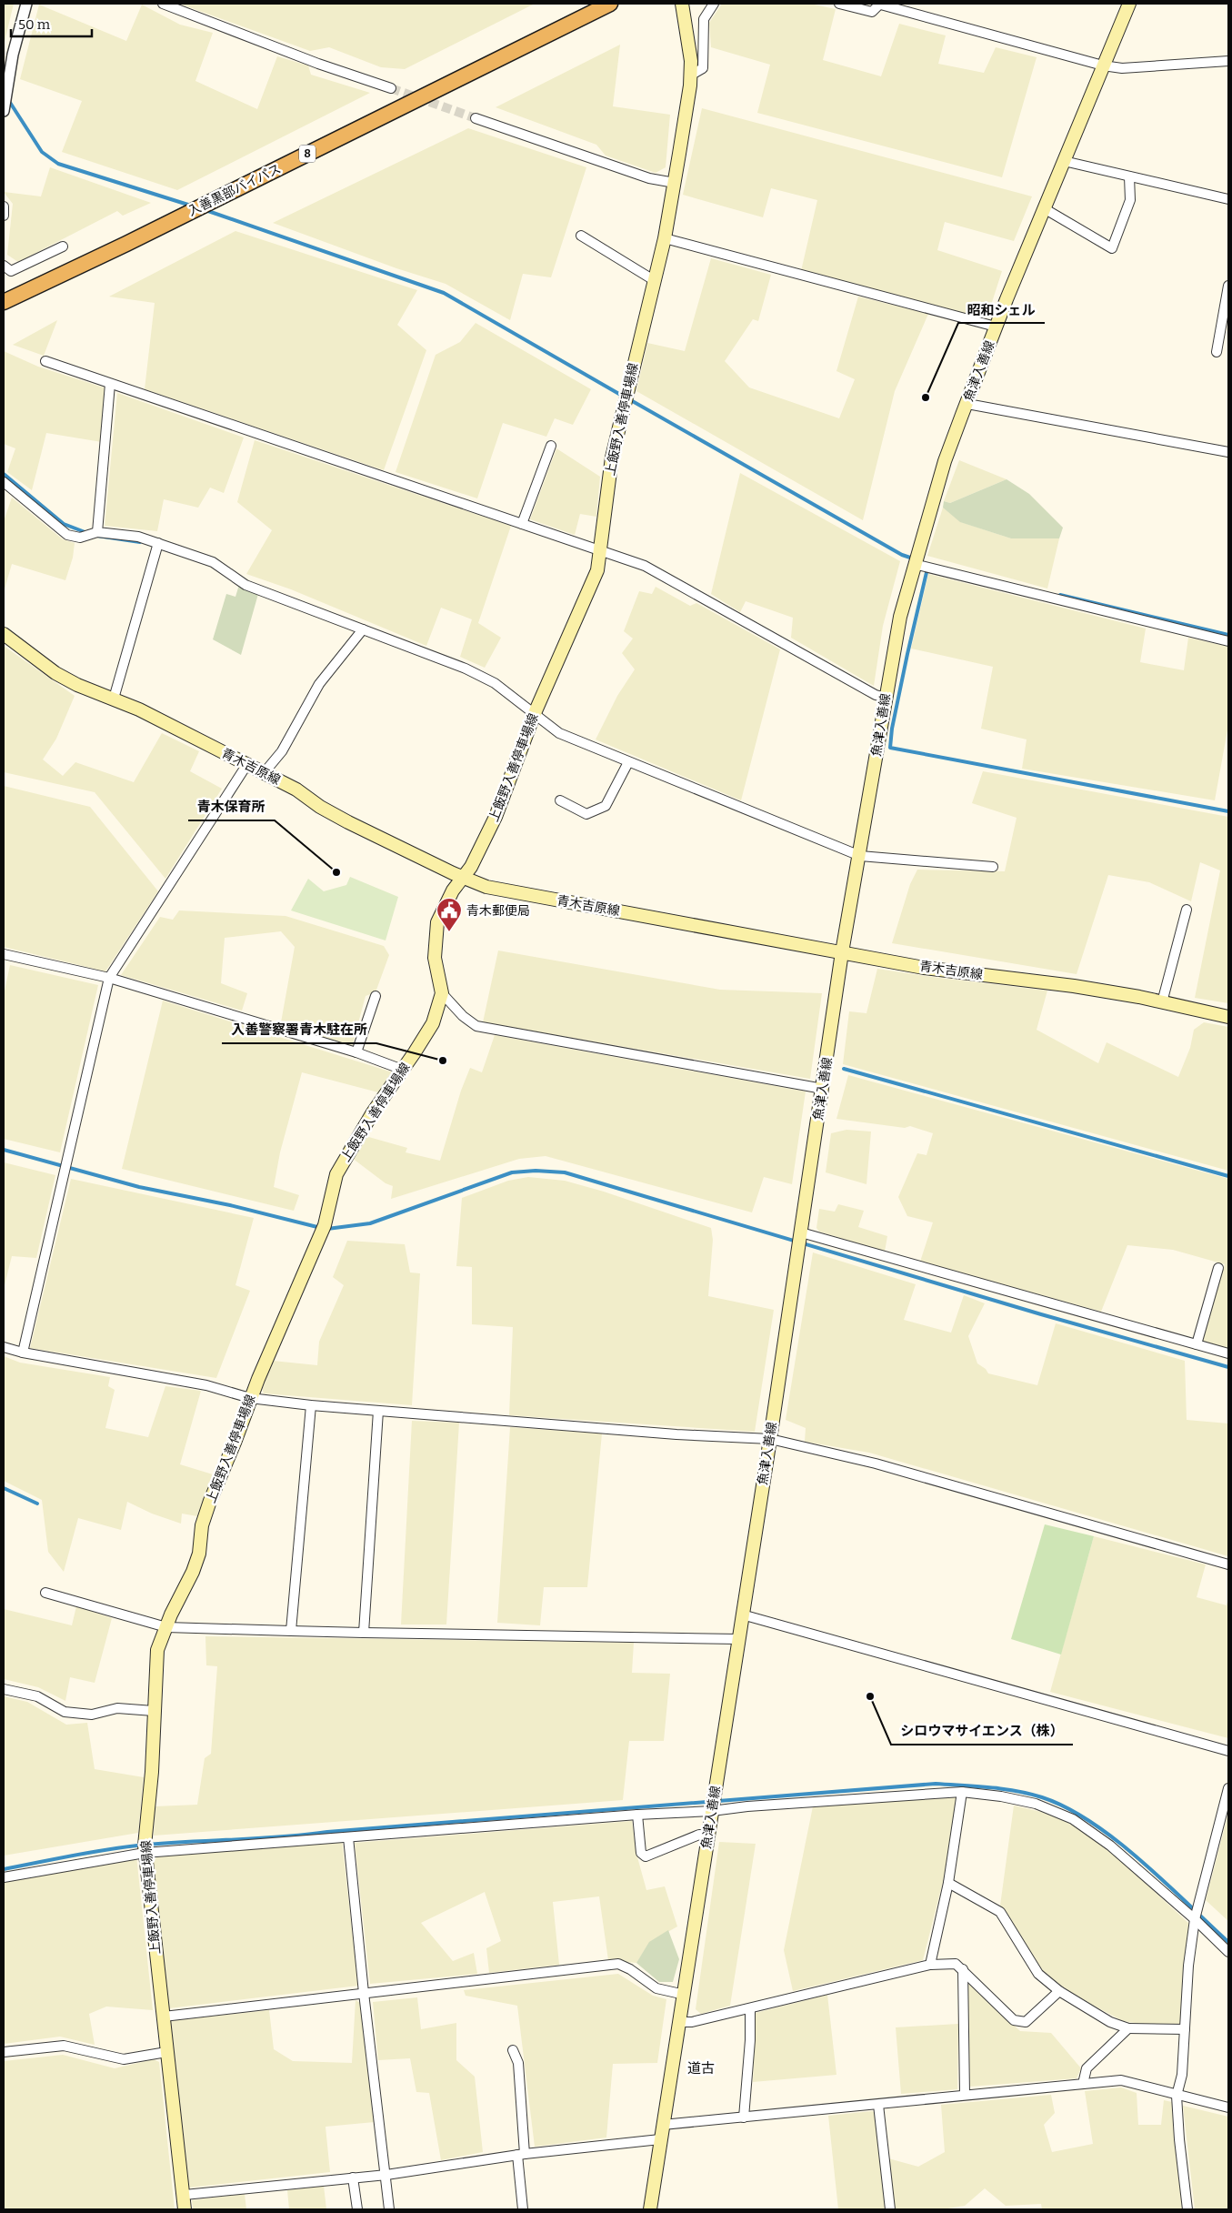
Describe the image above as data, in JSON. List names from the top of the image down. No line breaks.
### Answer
{"streets":{"highway":["8","入善黒部バイパス"],"main road":["魚津入善線","上飯野入善停車場線","青木吉原線"]},"crossings":[["魚津入善線","青木吉原線"],["上飯野入善停車場線","青木吉原線"]],"districts":["道古"],"places":{"other":["昭和シェル","青木保育所","入善警察署青木駐在所","シロウマサイエンス（株）"],"public building":["青木郵便局"]},"scale_bar":"50 m"}
